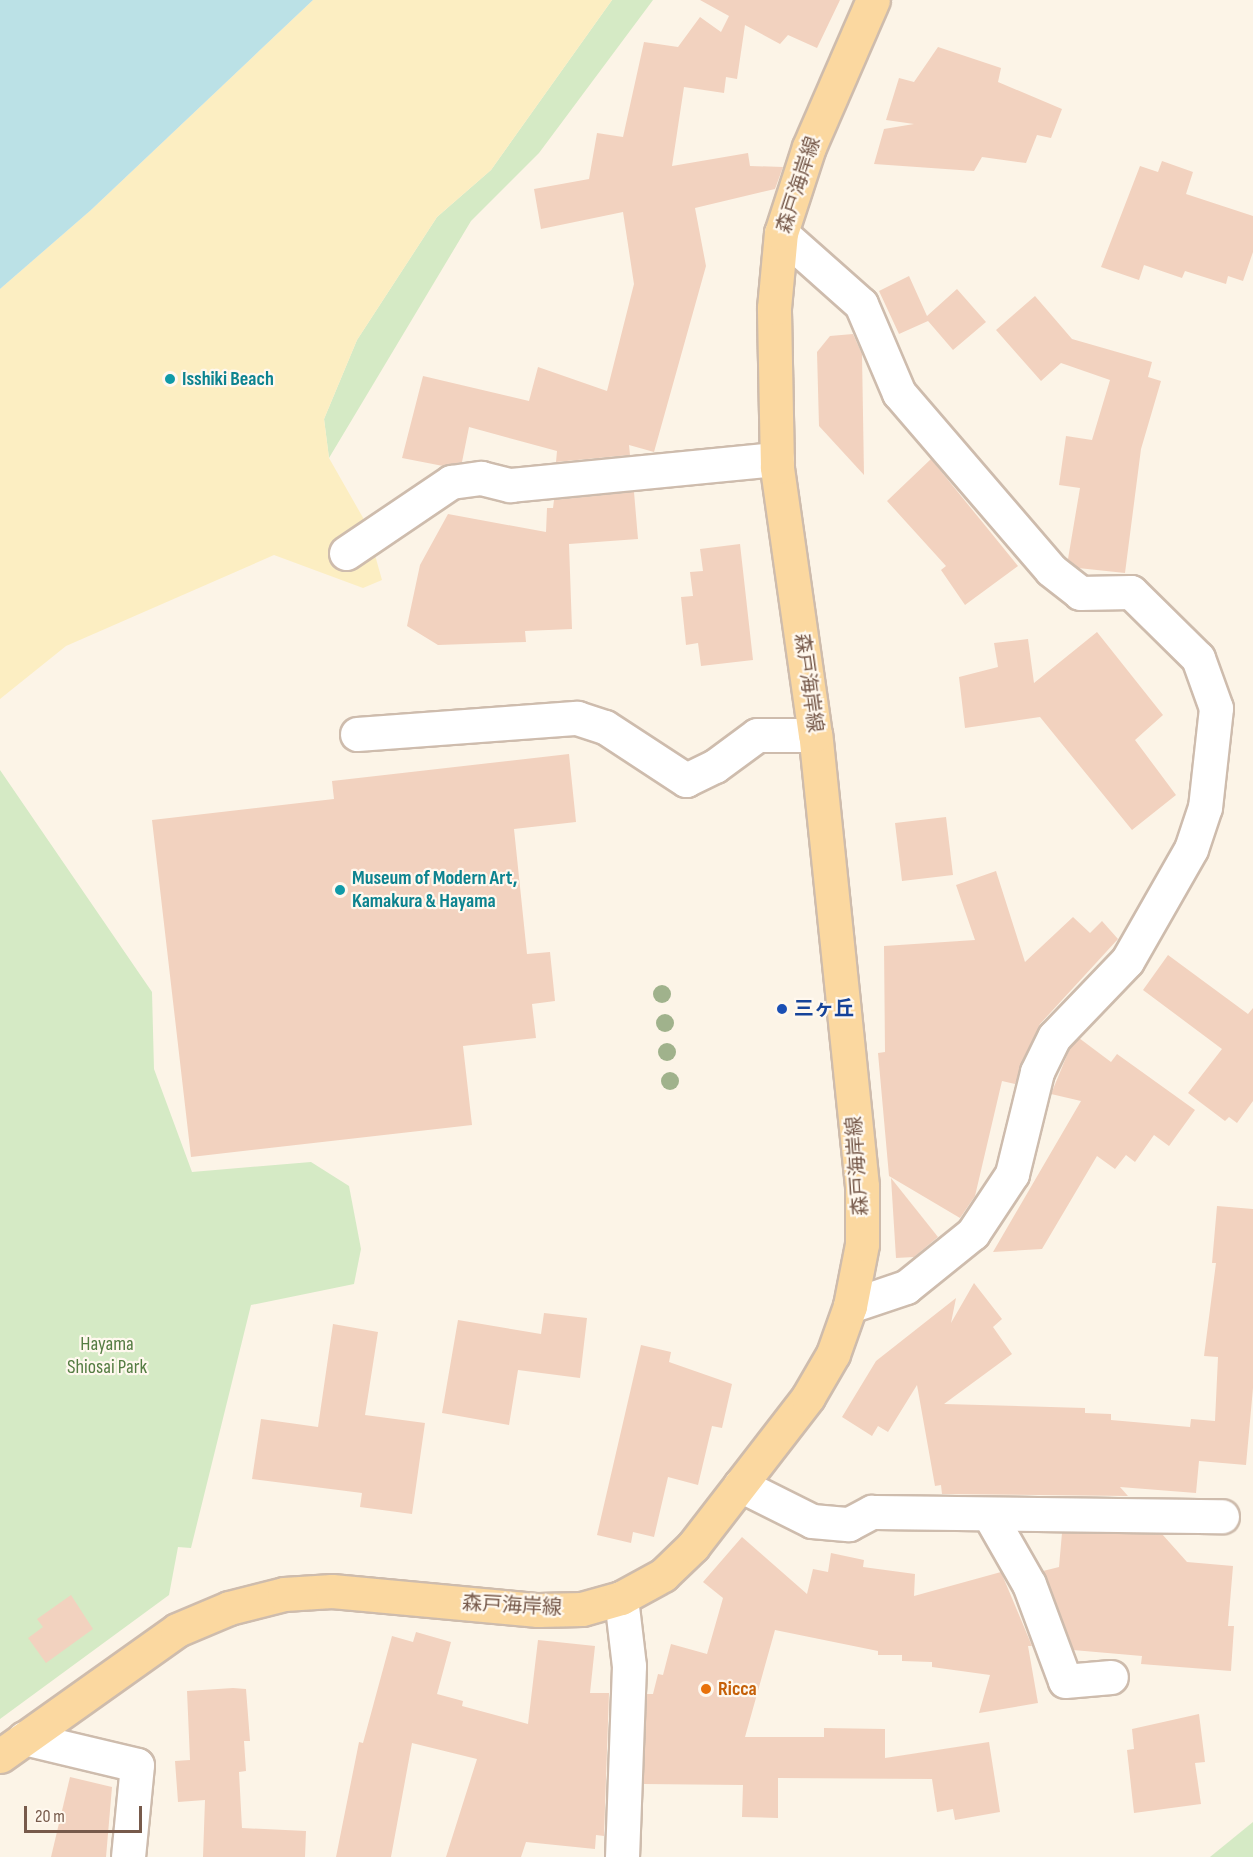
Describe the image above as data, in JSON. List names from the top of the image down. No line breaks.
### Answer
{"streets":{"main road":["森戸海岸線"]},"parks":["Hayama Shiosai Park"],"places":["Isshiki Beach","Museum of Modern Art, Kamakura & Hayama","三ヶ丘","Ricca"],"scale_bar":"20 m"}
